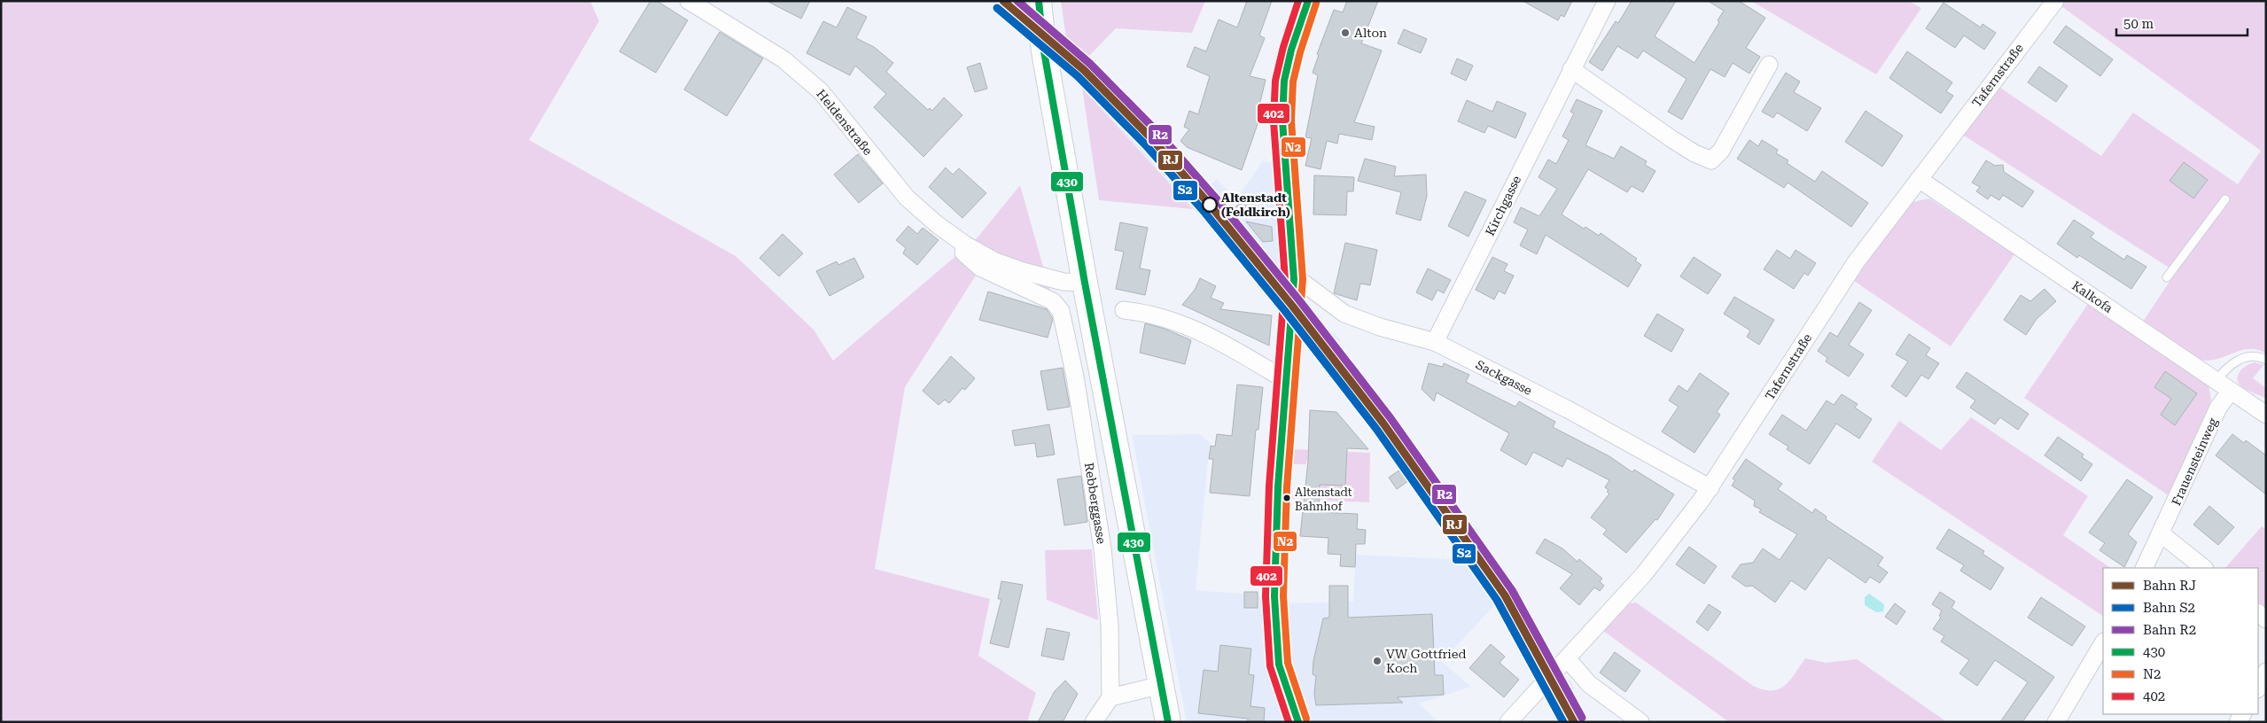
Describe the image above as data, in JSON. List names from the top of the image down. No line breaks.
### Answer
{"streets":{"street":["Tafernstraße","Heldenstraße","Kirchgasse","Kalkofa","Sackgasse","Frauensteinweg","Rebberggasse"]},"crossings":[["Tafernstraße","Kalkofa"],["Tafernstraße","Sackgasse"],["Heldenstraße","Rebberggasse"],["Kirchgasse","Sackgasse"],["Kalkofa","Frauensteinweg"]],"places":["Alton","Altenstadt (Feldkirch)","Altenstadt Bahnhof","VW Gottfried Koch"],"lines":["rail line RJ","rail line R2","transit line 430","transit line 402","transit line N2","rail line S2"],"legend":["Bahn RJ","Bahn S2","Bahn R2","430","N2","402"],"scale_bar":"50 m"}
